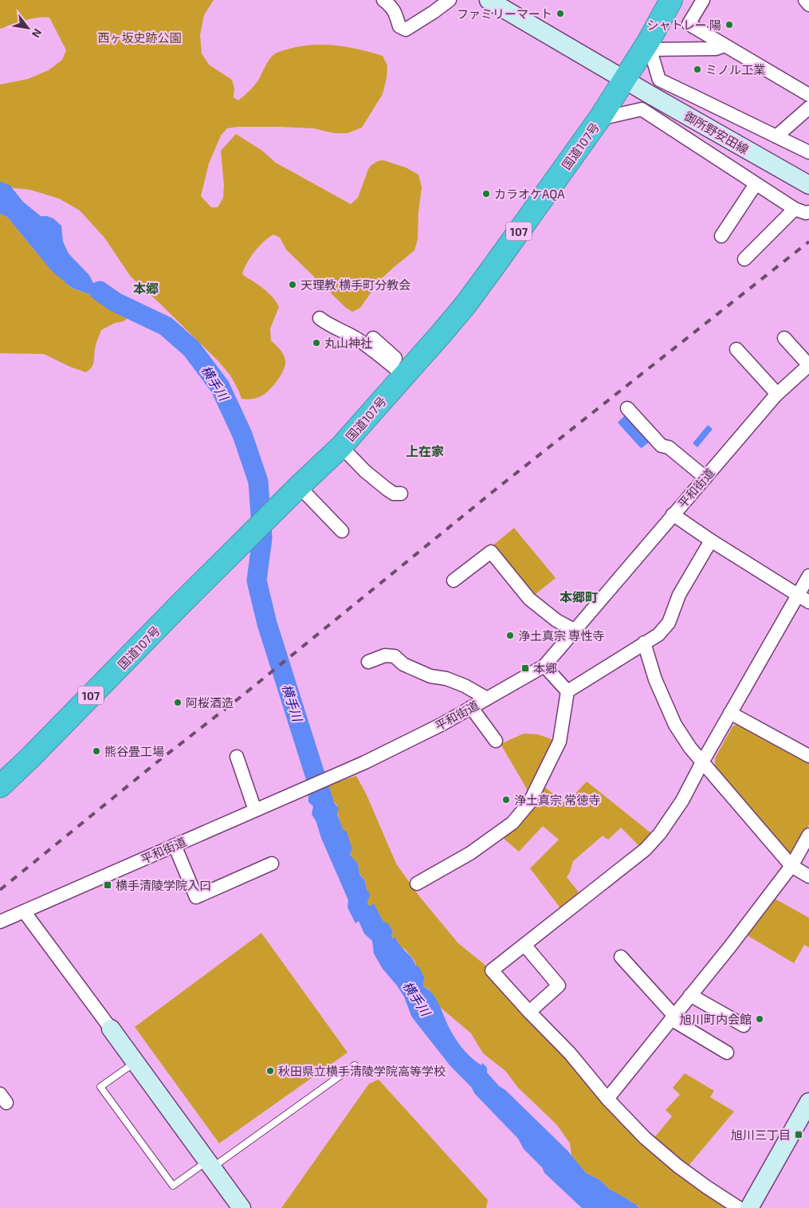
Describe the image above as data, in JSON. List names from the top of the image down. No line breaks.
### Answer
{"streets":{"highway":["国道107号","107"],"street":["御所野安田線","平和街道"]},"crossings":[["御所野安田線","国道107号"]],"districts":["本郷","上在家","本郷町"],"water":["横手川"],"parks":["西ヶ坂史跡公園"],"places":{"other":["ファミリーマート","シャトレー 陽","ミノル工業","カラオケAQA","天理教 横手町分教会","丸山神社","浄土真宗 専性寺","阿桜酒造","熊谷畳工場","浄土真宗 常徳寺","旭川町内会館","秋田県立横手清陵学院高等学校"],"transit":["本郷","横手清陵学院入口","旭川三丁目"]},"north":"bottom right"}
